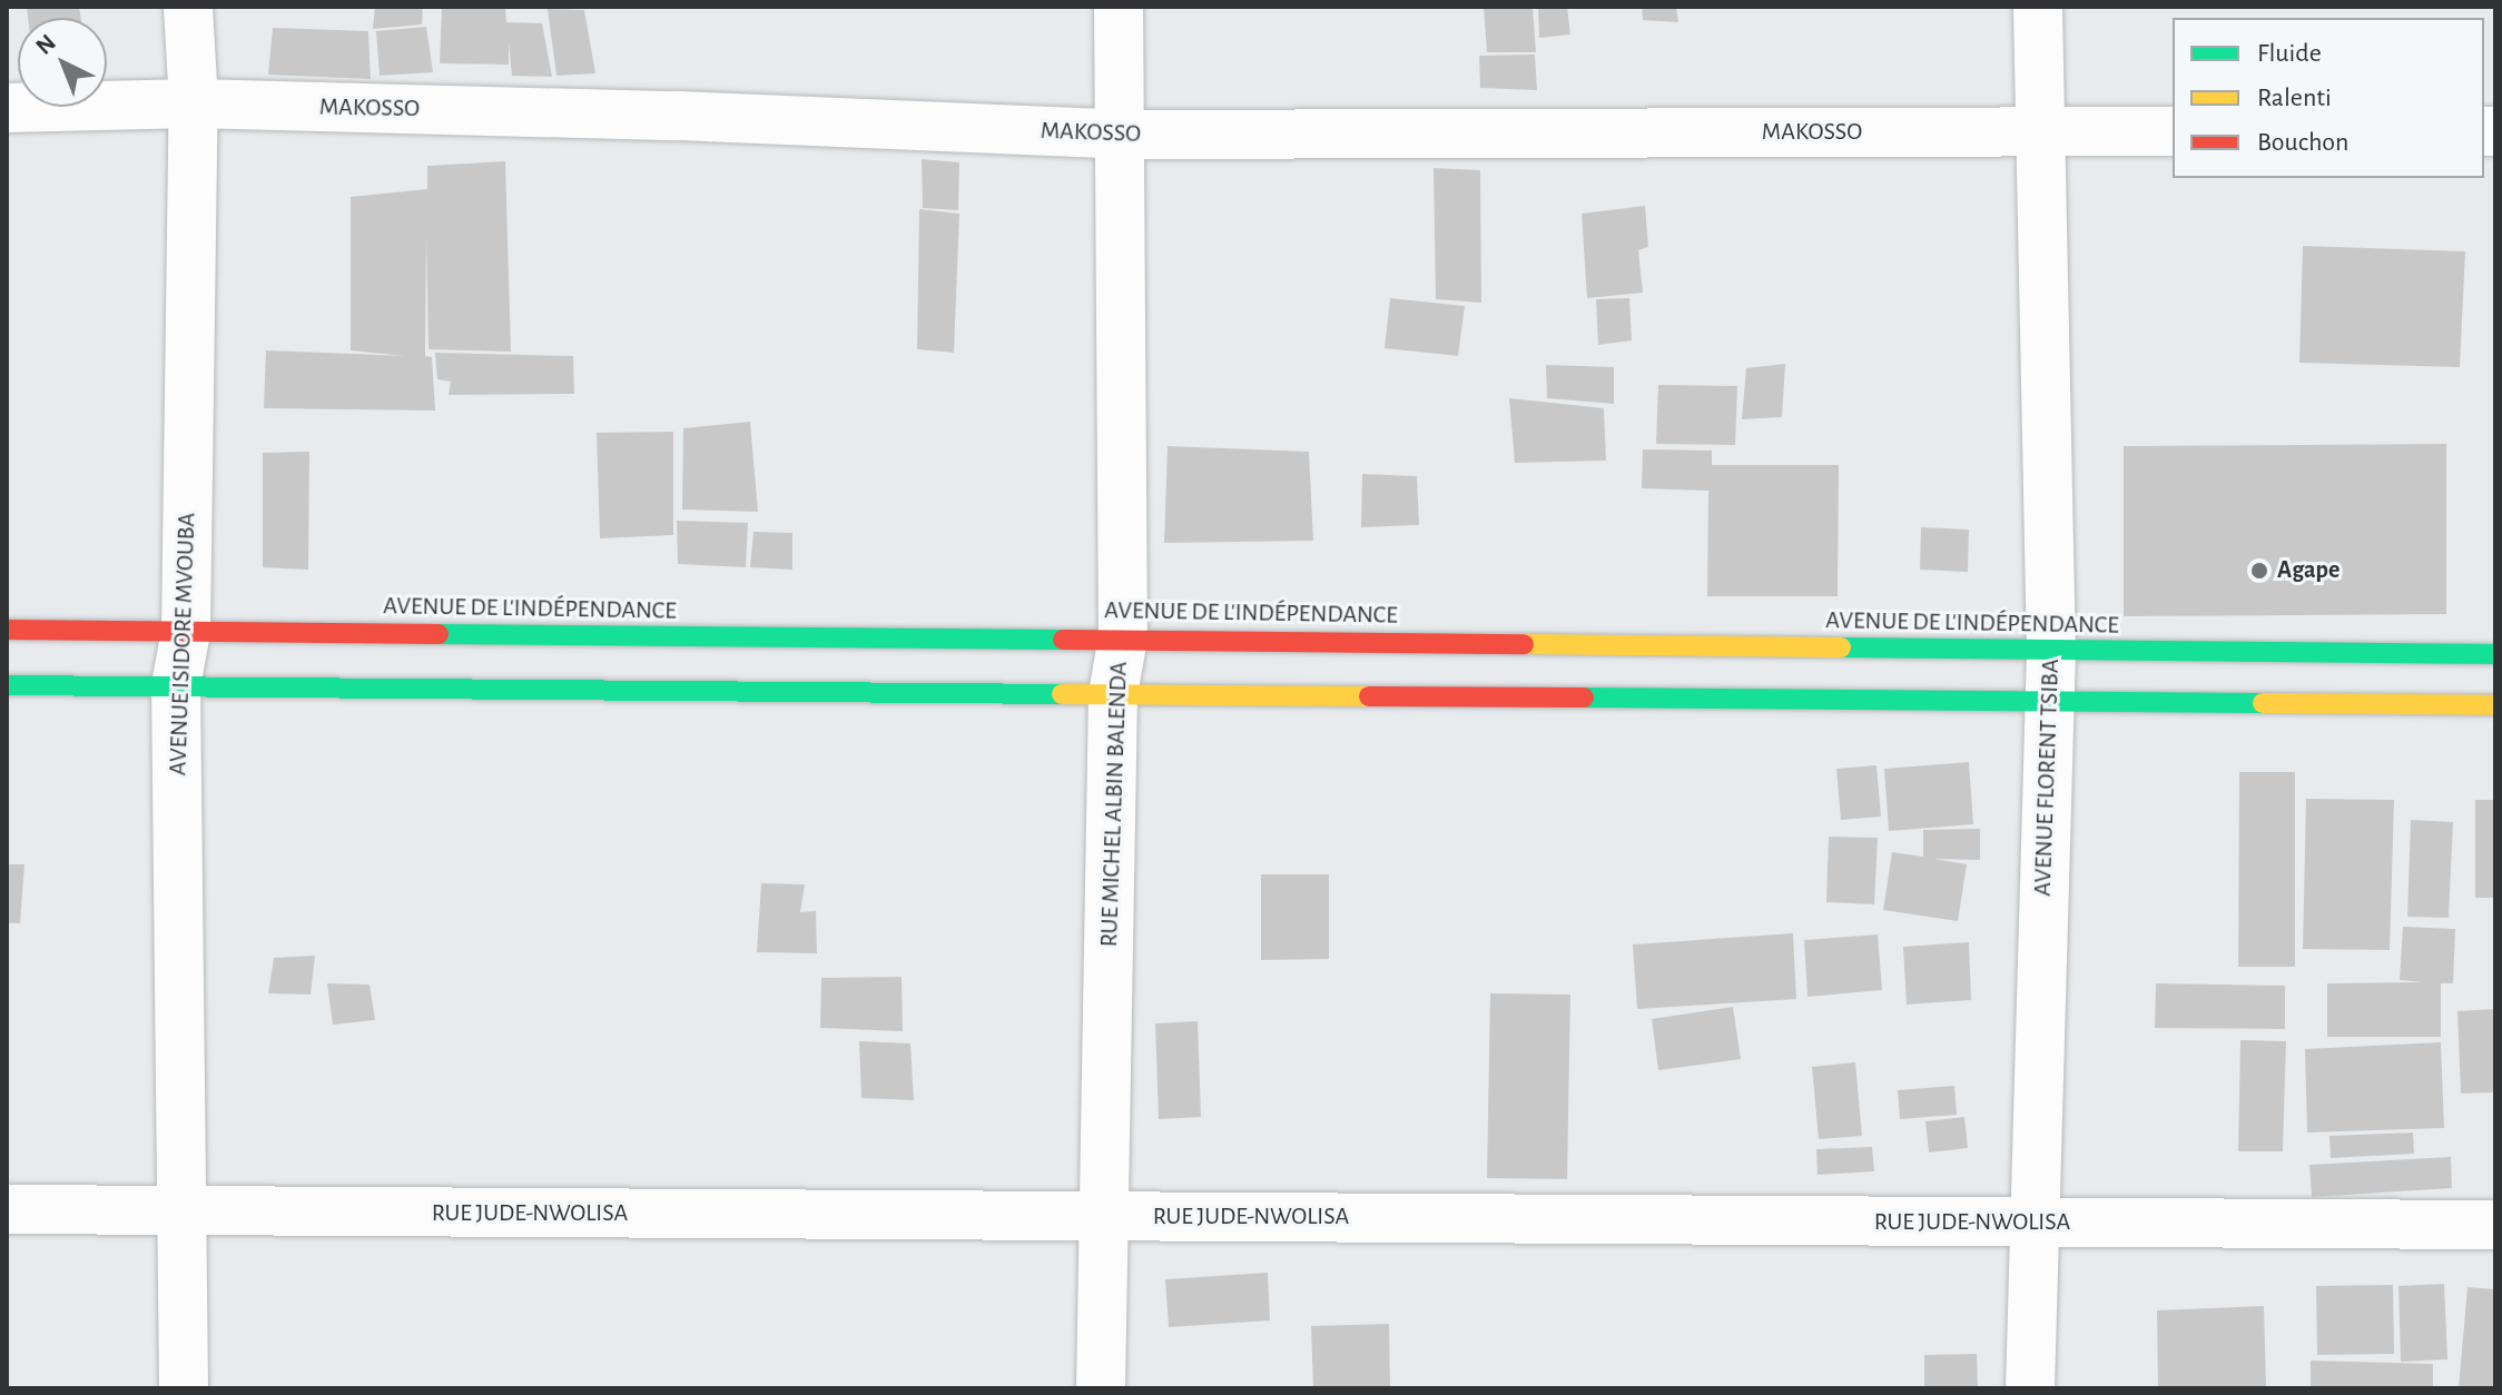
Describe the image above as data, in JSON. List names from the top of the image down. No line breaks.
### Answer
{"streets":{"street":["MAKOSSO","AVENUE DE L'INDÉPENDANCE","AVENUE ISIDORE MVOUBA","AVENUE FLORENT TSIBA","RUE MICHEL ALBIN BALENDA","RUE JUDE-NWOLISA"]},"crossings":[["MAKOSSO","AVENUE ISIDORE MVOUBA"],["MAKOSSO","AVENUE FLORENT TSIBA"],["MAKOSSO","RUE MICHEL ALBIN BALENDA"],["AVENUE DE L'INDÉPENDANCE","AVENUE ISIDORE MVOUBA"],["AVENUE DE L'INDÉPENDANCE","AVENUE FLORENT TSIBA"],["AVENUE DE L'INDÉPENDANCE","RUE MICHEL ALBIN BALENDA"],["AVENUE ISIDORE MVOUBA","RUE JUDE-NWOLISA"],["AVENUE FLORENT TSIBA","RUE JUDE-NWOLISA"],["RUE MICHEL ALBIN BALENDA","RUE JUDE-NWOLISA"]],"places":["Agape"],"legend":["Fluide","Ralenti","Bouchon"],"north":"top left"}
